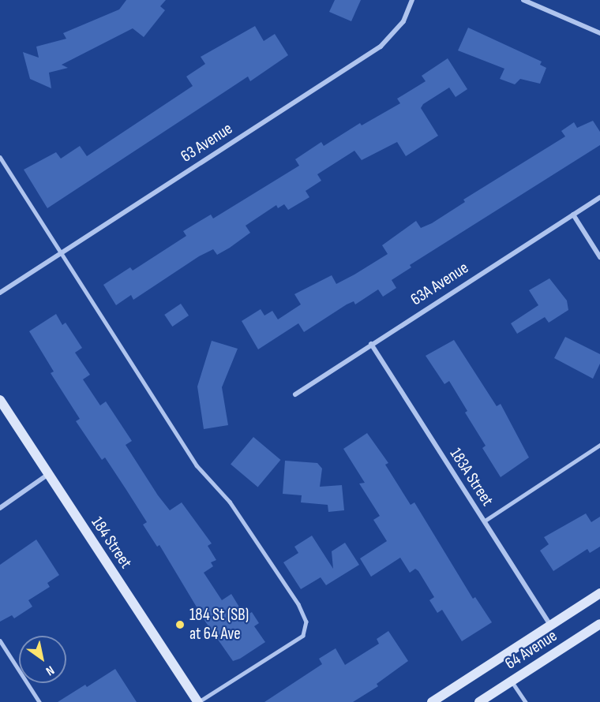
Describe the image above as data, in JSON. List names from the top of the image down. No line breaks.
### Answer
{"streets":{"main road":["184 Street","64 Avenue"],"street":["63 Avenue","63A Avenue","183A Street"]},"crossings":[["63A Avenue","183A Street"],["183A Street","64 Avenue"]],"places":["184 St (SB) at 64 Ave"],"north":"bottom right"}
